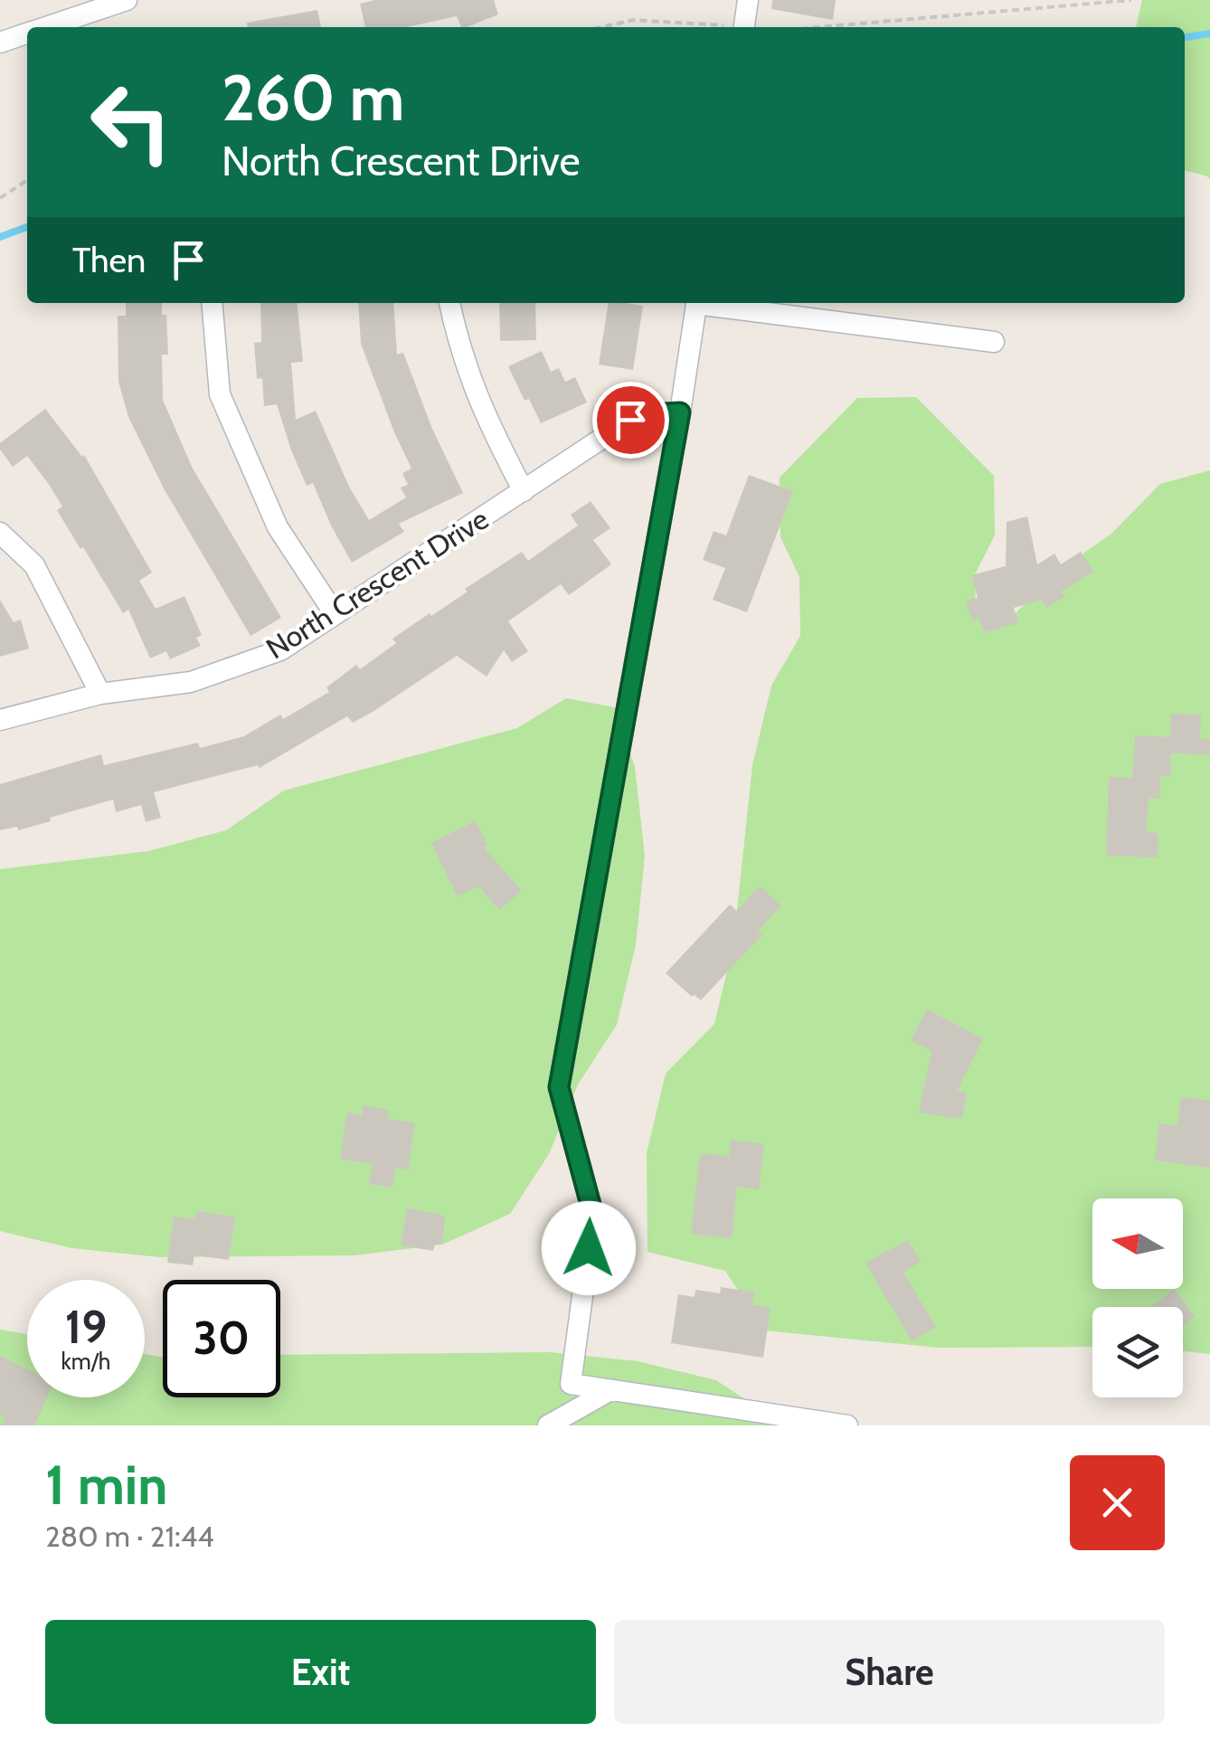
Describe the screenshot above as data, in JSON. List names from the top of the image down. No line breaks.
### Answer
{"streets":{"street":["North Crescent Drive"]},"north":"left","page":{"turn":["260 m","North Crescent Drive"],"then":"Then","speed":"19 km/h","limit":"30","heading":["1 min","280 m · 21:44"],"buttons":["Exit","Share"]}}
